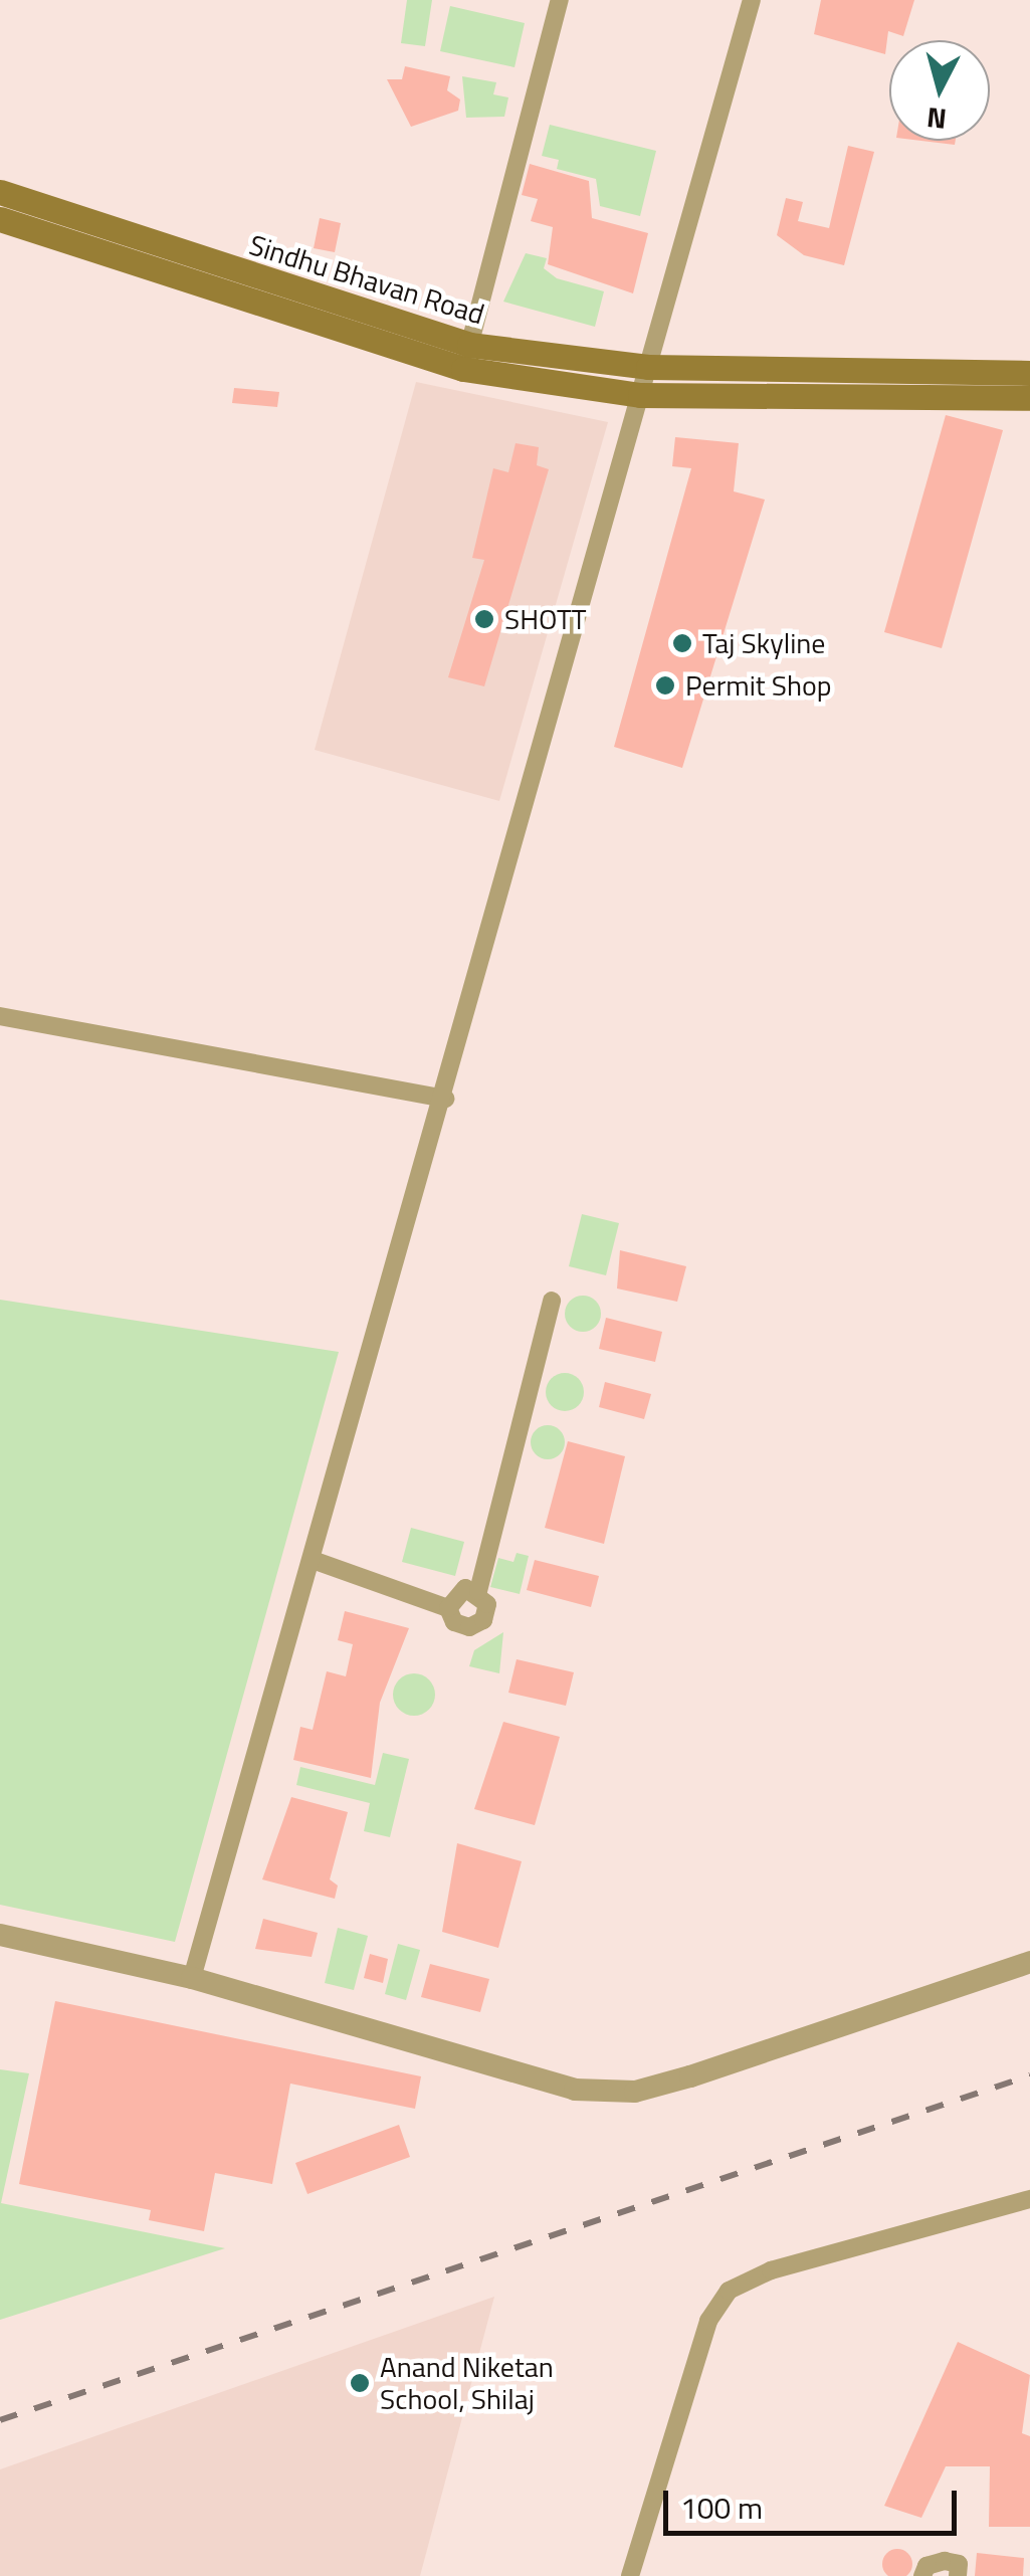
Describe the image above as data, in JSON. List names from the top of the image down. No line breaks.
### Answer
{"streets":{"main road":["Sindhu Bhavan Road"]},"places":["SHOTT","Taj Skyline","Permit Shop","Anand Niketan School, Shilaj"],"scale_bar":"100 m","north":"bottom"}
